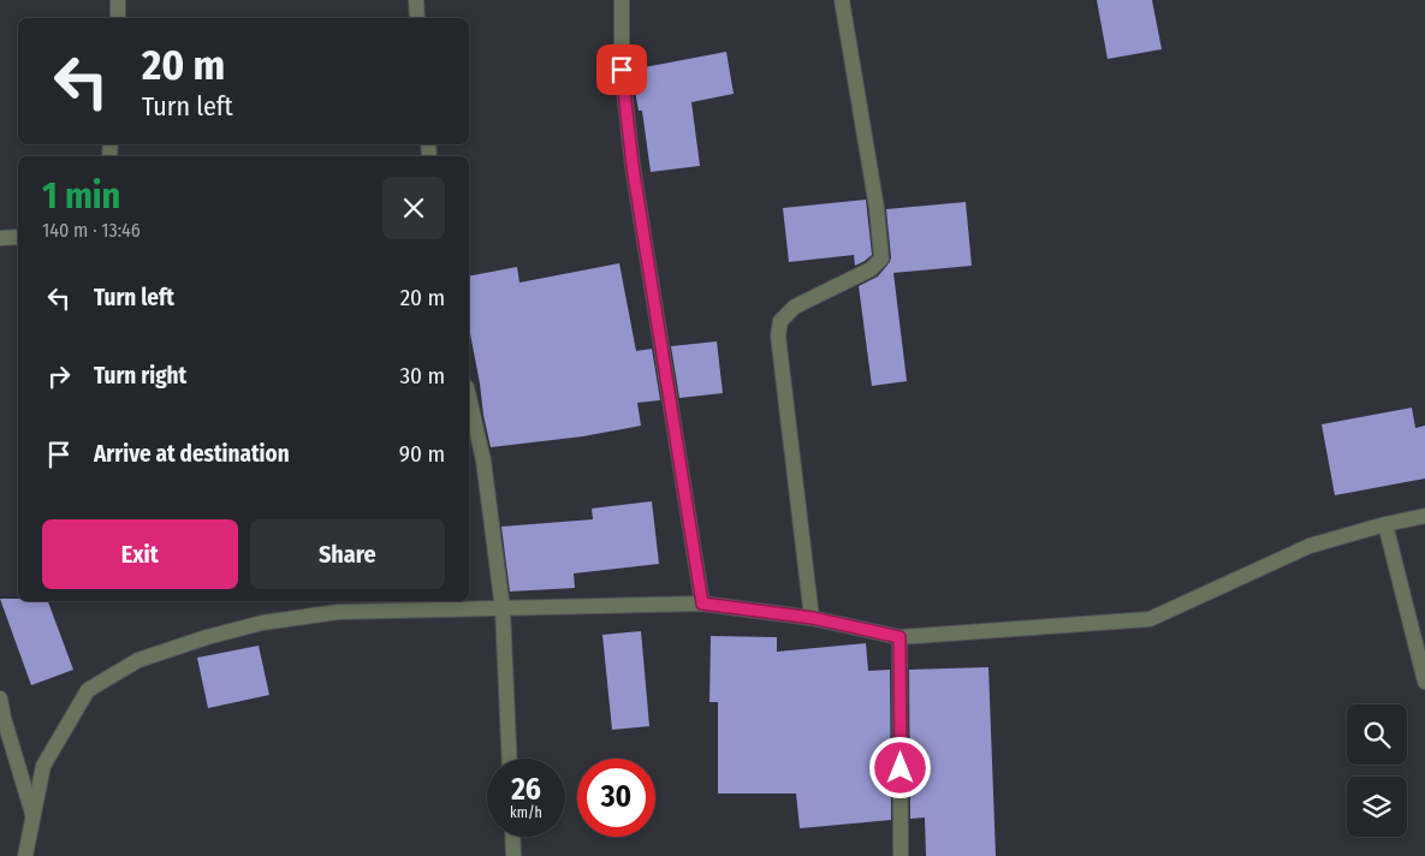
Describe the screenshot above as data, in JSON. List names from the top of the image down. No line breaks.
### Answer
{"page":{"turn":["20 m","Turn left"],"heading":["1 min","140 m · 13:46"],"list":[{"name":"Turn left","value":"20 m"},{"name":"Turn right","value":"30 m"},{"name":"Arrive at destination","value":"90 m"}],"buttons":["Exit","Share"],"speed":"26 km/h","limit":"30"}}
